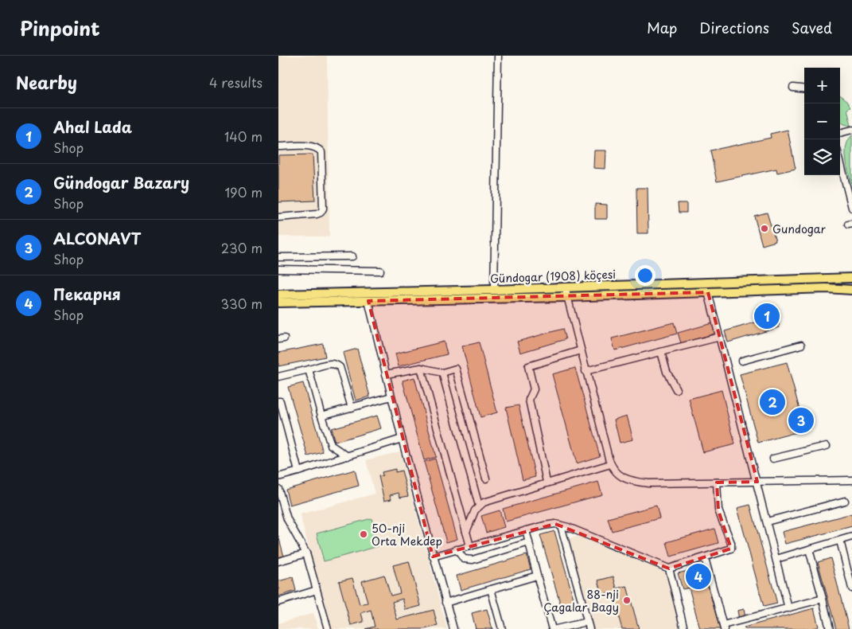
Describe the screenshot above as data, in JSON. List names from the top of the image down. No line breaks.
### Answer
{"streets":{"main road":["Gündogar (1908) köçesi"]},"places":["Gundogar","50-nji Orta Mekdep","88-nji Çagalar Bagy"],"page":{"header":"Pinpoint","nav":["Map","Directions","Saved"],"heading":["Nearby","4 results"],"map_buttons":["+","−"],"list":[{"mark":"1","name":"Ahal Lada","note":"Shop","value":"140 m"},{"mark":"2","name":"Gündogar Bazary","note":"Shop","value":"190 m"},{"mark":"3","name":"ALCONAVT","note":"Shop","value":"230 m"},{"mark":"4","name":"Пекарня","note":"Shop","value":"330 m"}],"pins":["1","2","3","4"]}}
